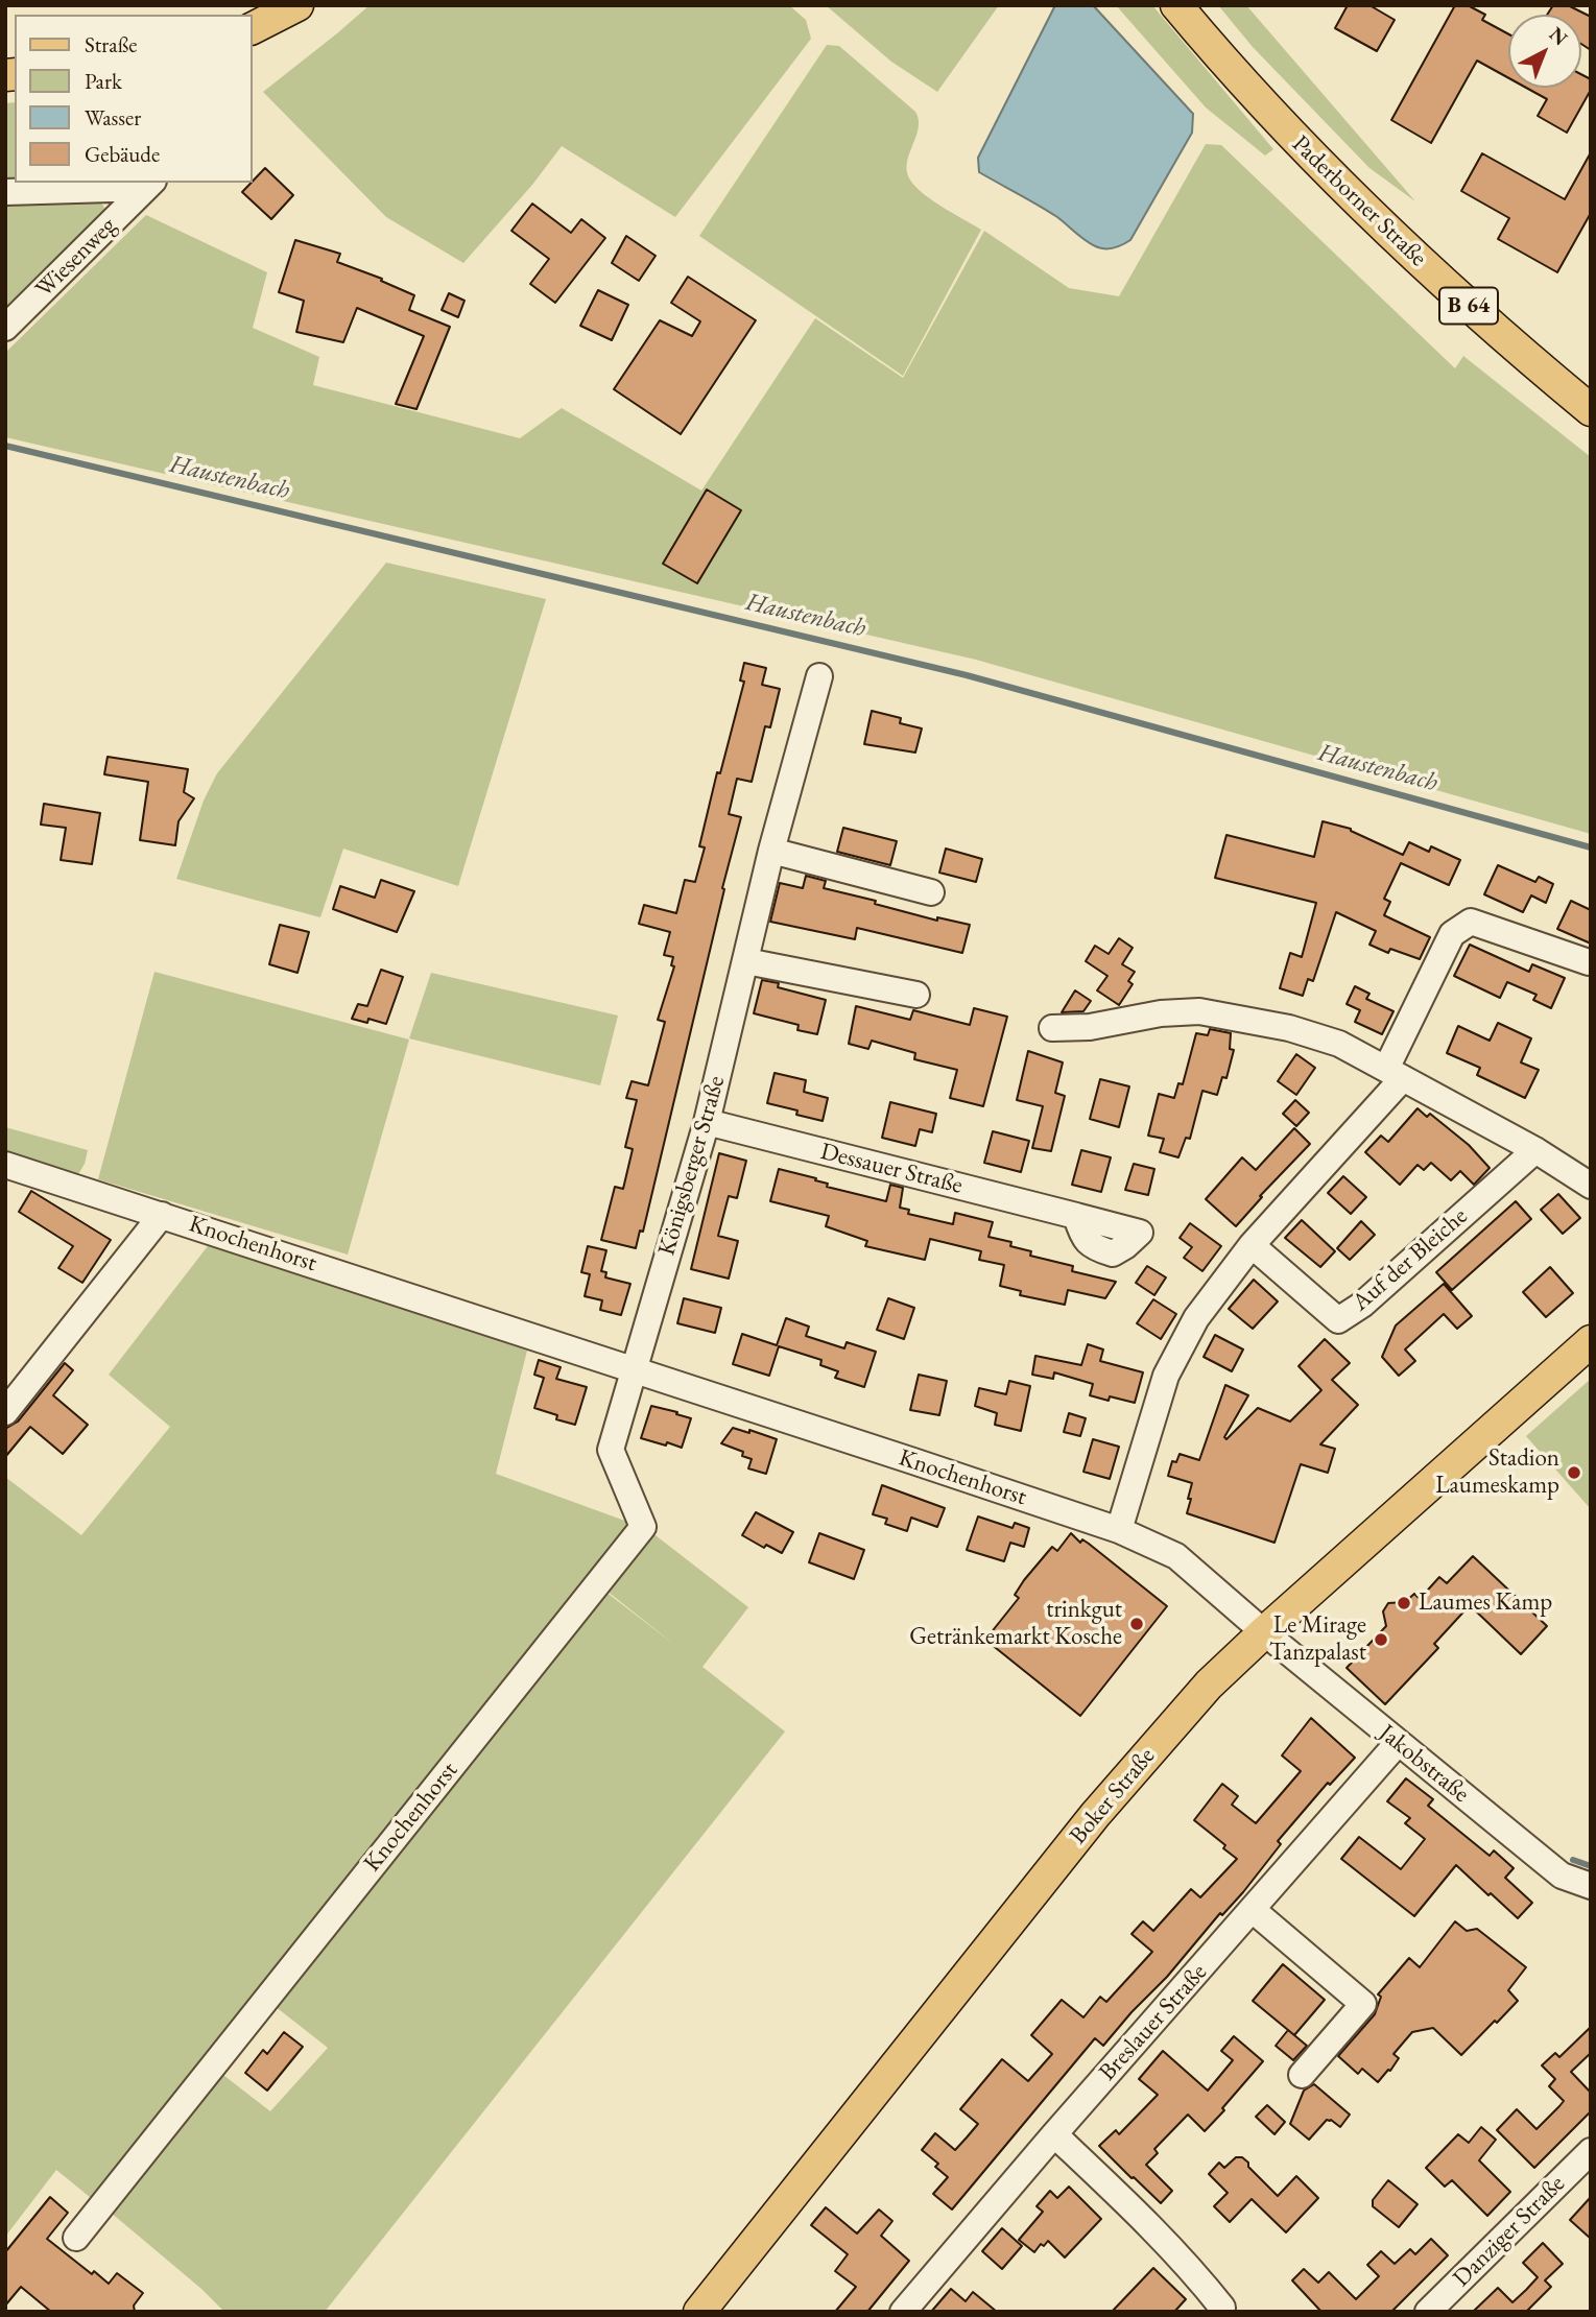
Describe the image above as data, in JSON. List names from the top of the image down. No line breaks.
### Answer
{"streets":{"main road":["Paderborner Straße","B 64","Boker Straße"],"street":["Wiesenweg","Königsberger Straße","Dessauer Straße","Knochenhorst","Auf der Bleiche","Jakobstraße","Breslauer Straße","Danziger Straße"]},"crossings":[["Königsberger Straße","Dessauer Straße"],["Königsberger Straße","Knochenhorst"],["Knochenhorst","Jakobstraße"],["Knochenhorst","Boker Straße"],["Jakobstraße","Boker Straße"],["Jakobstraße","Breslauer Straße"]],"water":["Haustenbach"],"places":["Stadion Laumeskamp","Laumes Kamp","trinkgut Getränkemarkt Kosche","Le Mirage Tanzpalast"],"legend":["Straße","Park","Wasser","Gebäude"],"north":"top right"}
